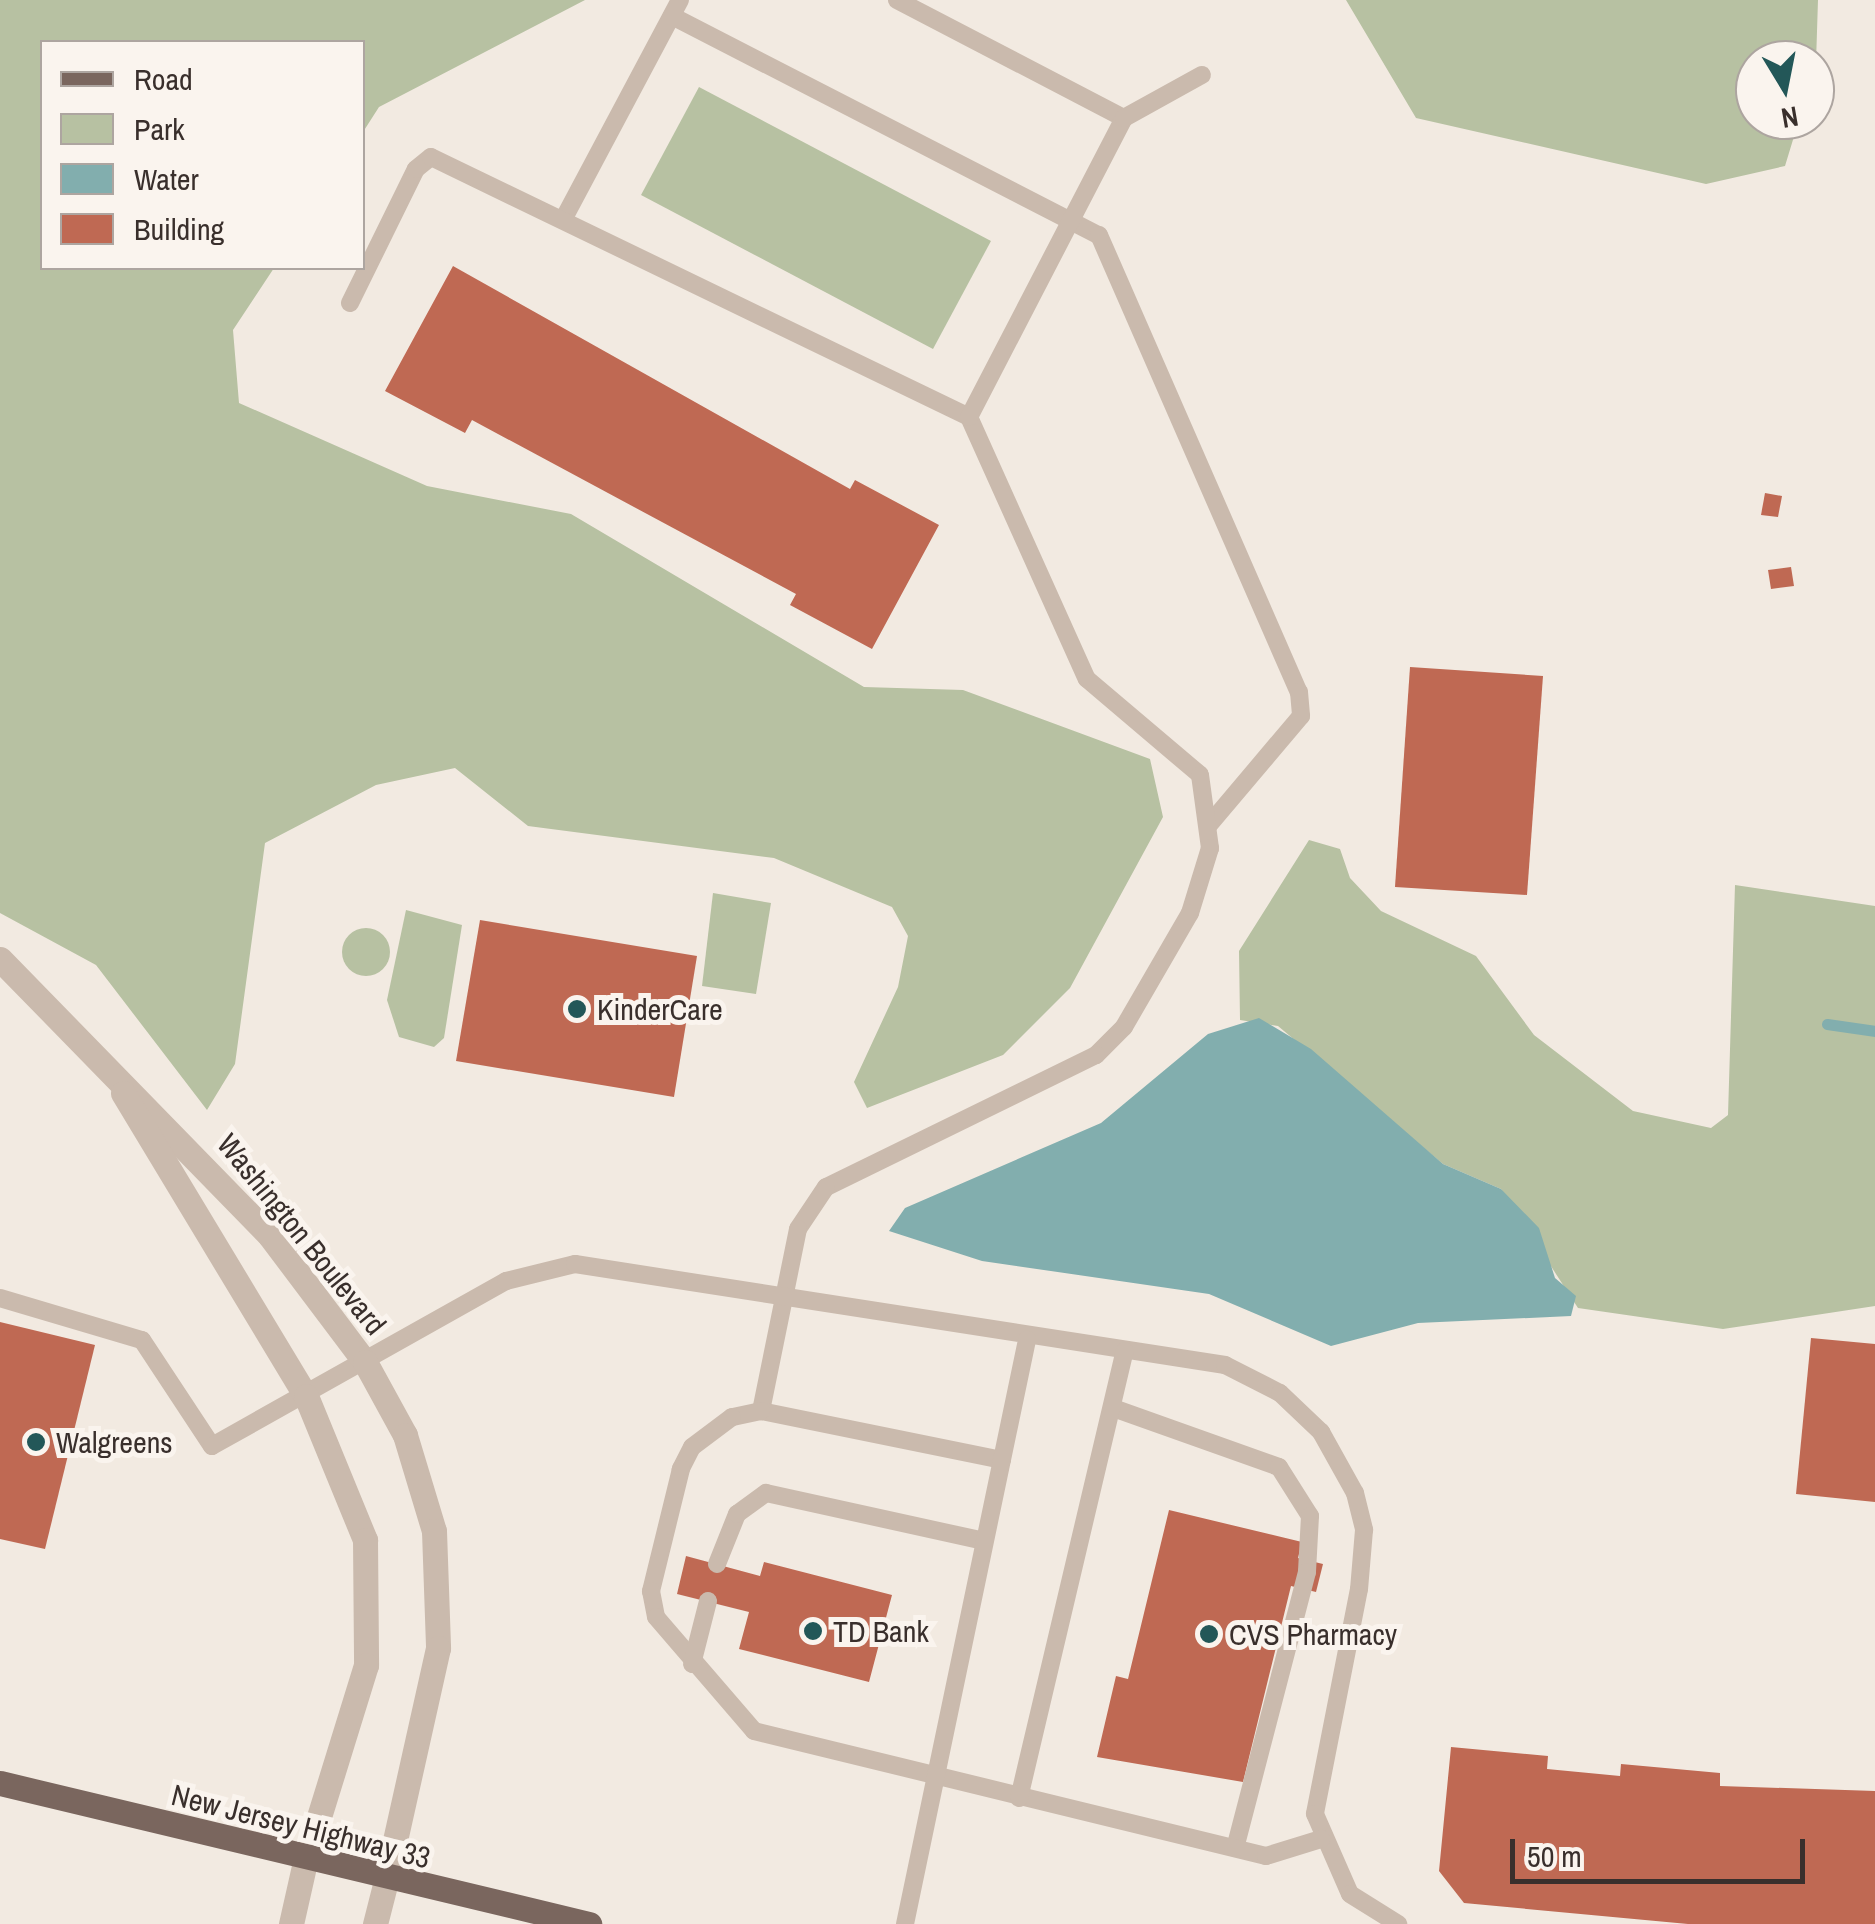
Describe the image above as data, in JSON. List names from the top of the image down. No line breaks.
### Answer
{"streets":{"main road":["New Jersey Highway 33"],"street":["Washington Boulevard"]},"crossings":[["Washington Boulevard","New Jersey Highway 33"]],"places":["KinderCare","Walgreens","TD Bank","CVS Pharmacy"],"legend":["Road","Park","Water","Building"],"scale_bar":"50 m","north":"bottom"}
